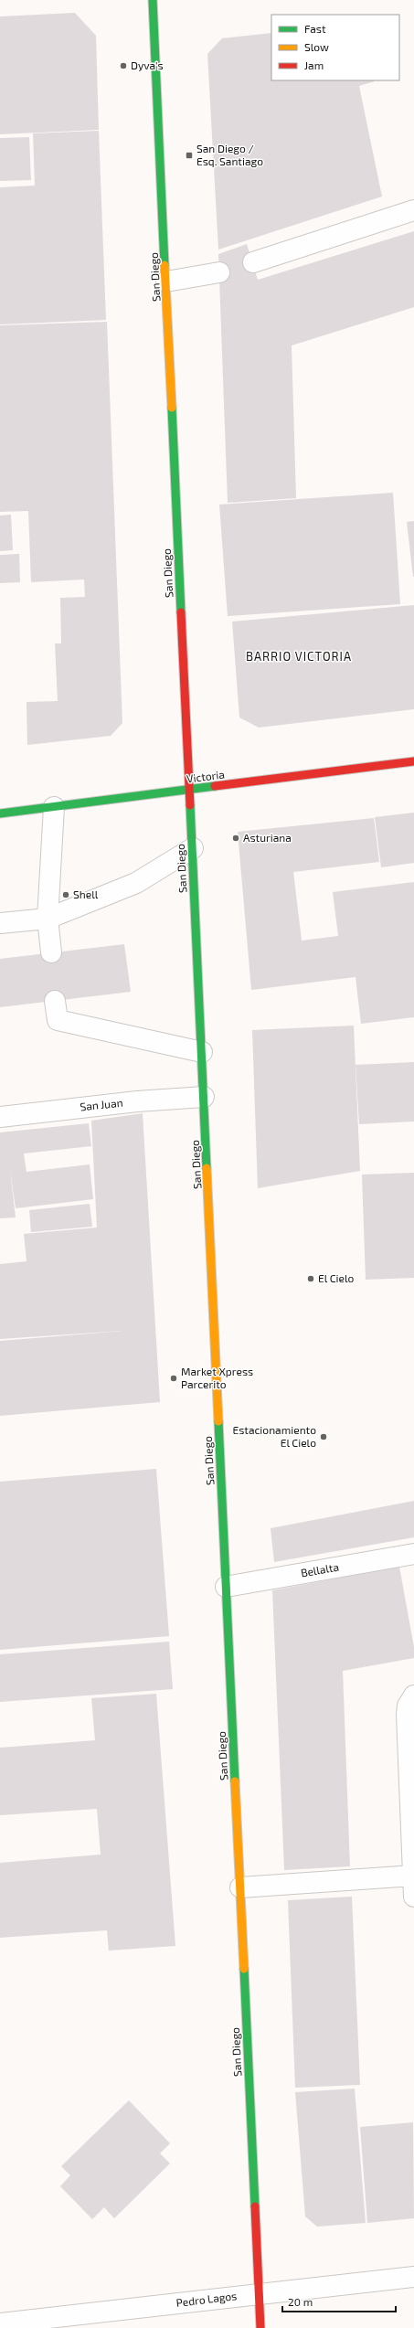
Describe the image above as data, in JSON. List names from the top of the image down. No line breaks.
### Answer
{"streets":{"main road":["San Diego","Victoria"],"street":["San Juan","Bellalta","Pedro Lagos"]},"crossings":[["San Diego","Victoria"],["San Diego","San Juan"],["San Diego","Bellalta"],["San Diego","Pedro Lagos"]],"districts":["BARRIO VICTORIA"],"places":{"other":["Dyva's","Asturiana","Shell","El Cielo","Market Xpress Parcerito","Estacionamiento El Cielo"],"transit":["San Diego / Esq. Santiago"]},"legend":["Fast","Slow","Jam"],"scale_bar":"20 m"}
